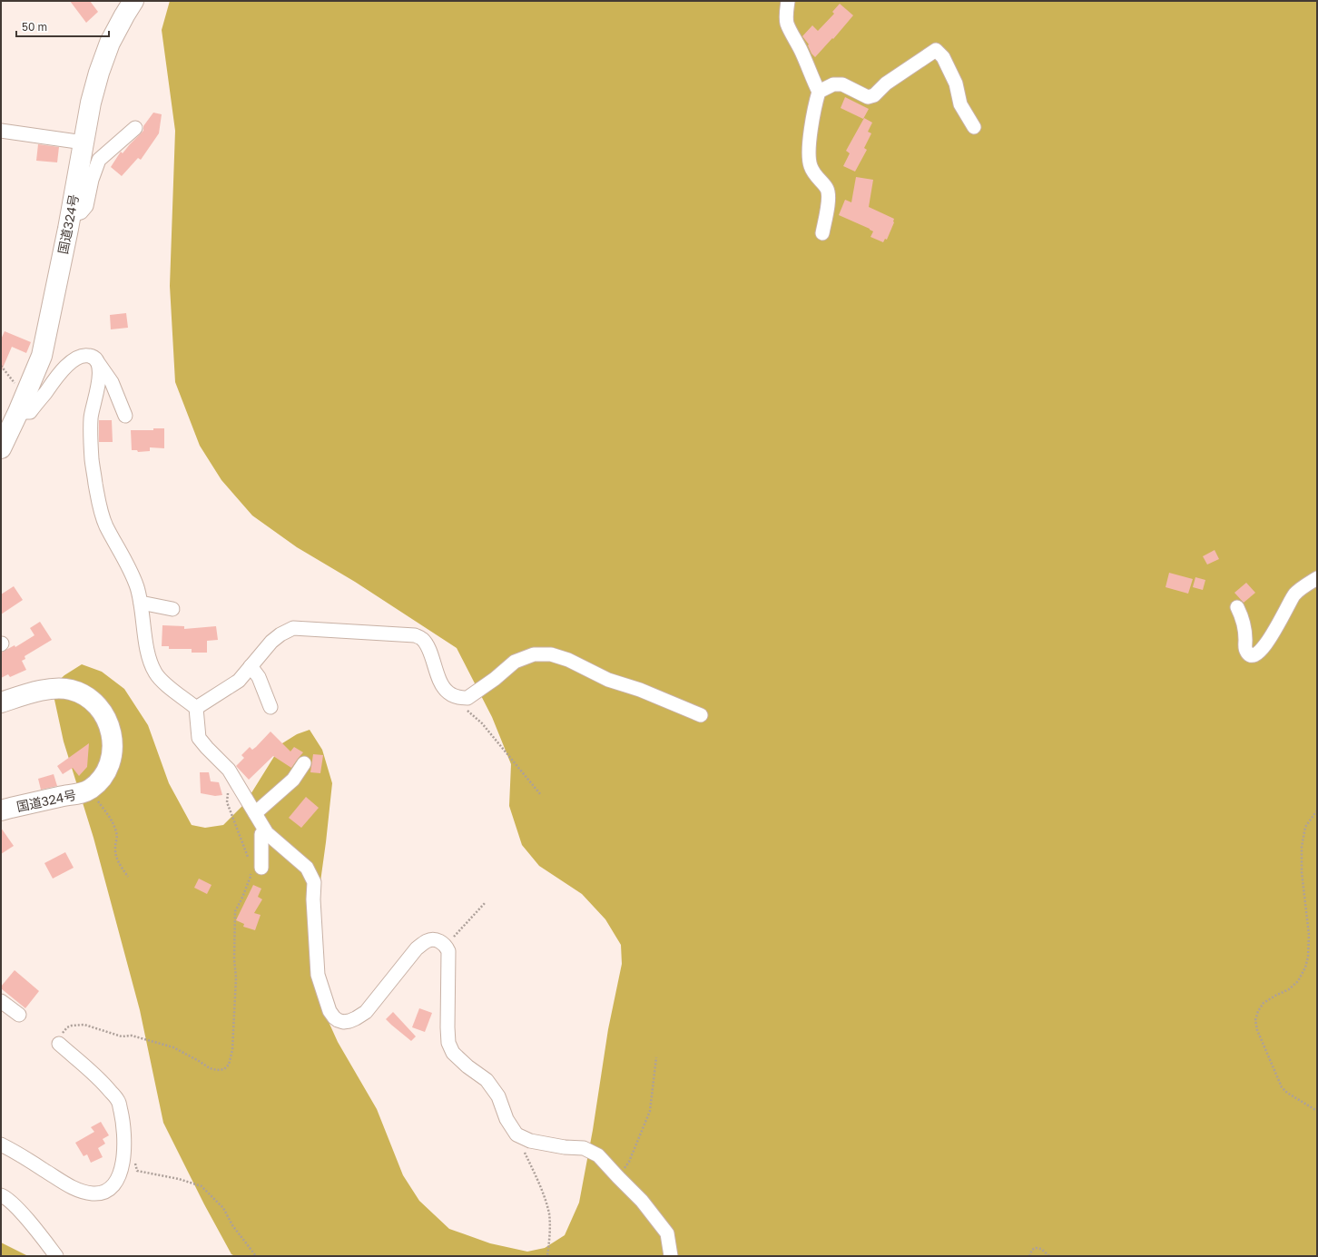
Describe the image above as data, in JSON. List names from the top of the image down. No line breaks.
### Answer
{"streets":{"highway":["国道324号"]},"scale_bar":"50 m"}
